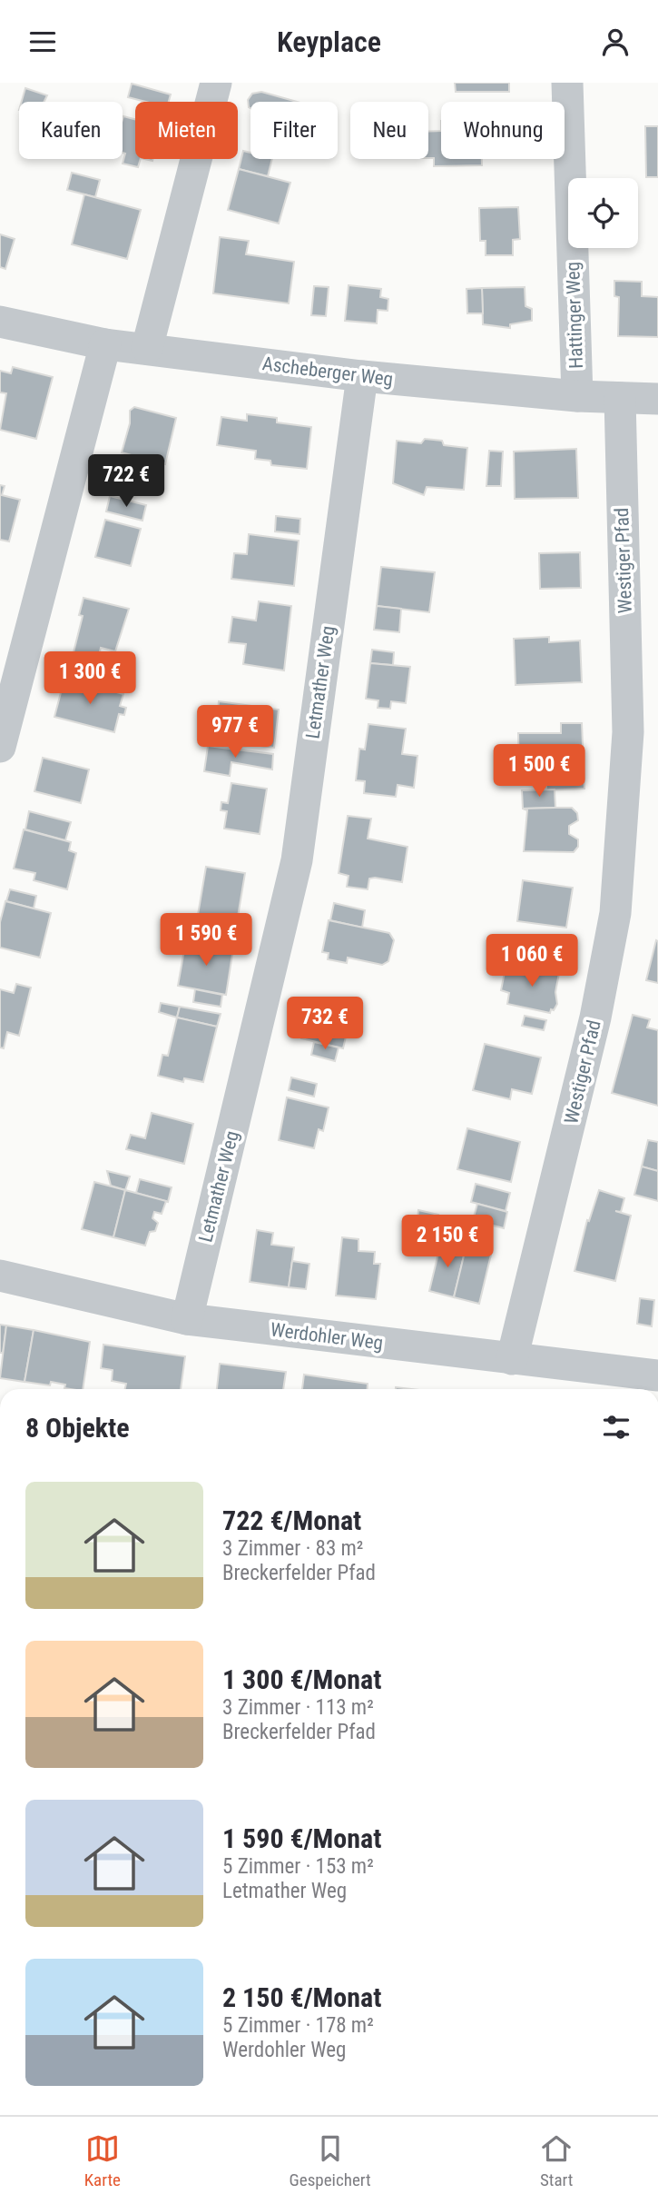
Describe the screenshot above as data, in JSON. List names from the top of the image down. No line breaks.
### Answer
{"streets":{"street":["Hattinger Weg","Ascheberger Weg","Westiger Pfad","Letmather Weg","Werdohler Weg"]},"crossings":[["Hattinger Weg","Ascheberger Weg"],["Ascheberger Weg","Westiger Pfad"],["Ascheberger Weg","Letmather Weg"],["Westiger Pfad","Werdohler Weg"],["Letmather Weg","Werdohler Weg"]],"page":{"header":"Keyplace","chip":["Kaufen","Mieten","Filter","Neu","Wohnung"],"price":["722 €","1 300 €","977 €","1 500 €","1 590 €","1 060 €","732 €","2 150 €"],"heading":"8 Objekte","list":[{"name":"722 €/Monat","note":"3 Zimmer · 83 m² · Breckerfelder Pfad"},{"name":"1 300 €/Monat","note":"3 Zimmer · 113 m² · Breckerfelder Pfad"},{"name":"1 590 €/Monat","note":"5 Zimmer · 153 m² · Letmather Weg"},{"name":"2 150 €/Monat","note":"5 Zimmer · 178 m² · Werdohler Weg"}],"tabs":["Karte","Gespeichert","Start"]}}
